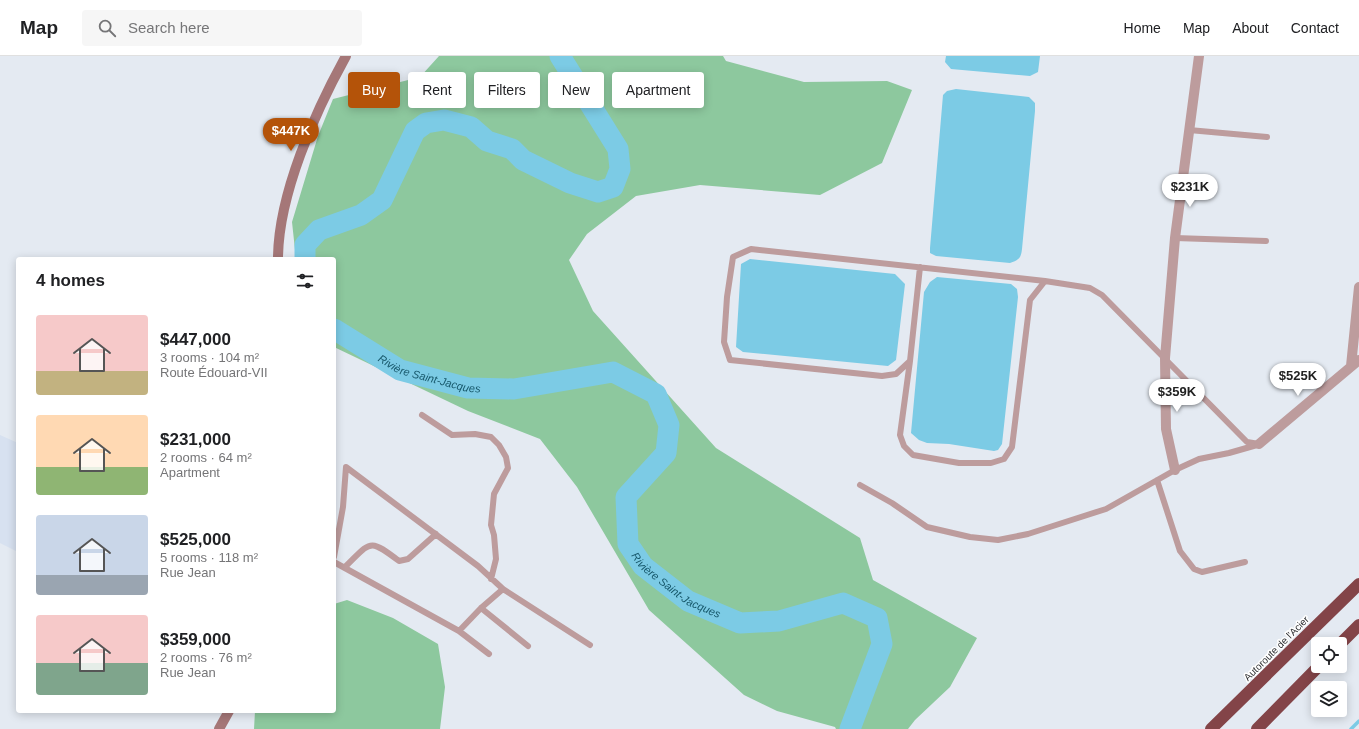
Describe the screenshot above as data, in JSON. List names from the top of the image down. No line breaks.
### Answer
{"streets":{"highway":["Autoroute de l'Acier"]},"water":["Rivière Saint-Jacques"],"page":{"header":"Map","search":"Search here","nav":["Home","Map","About","Contact"],"chip":["Buy","Rent","Filters","New","Apartment"],"price":["$447K","$231K","$525K","$359K"],"heading":"4 homes","list":[{"name":"$447,000","note":"3 rooms · 104 m² · Route Édouard-VII"},{"name":"$231,000","note":"2 rooms · 64 m² · Apartment"},{"name":"$525,000","note":"5 rooms · 118 m² · Rue Jean"},{"name":"$359,000","note":"2 rooms · 76 m² · Rue Jean"}]}}
